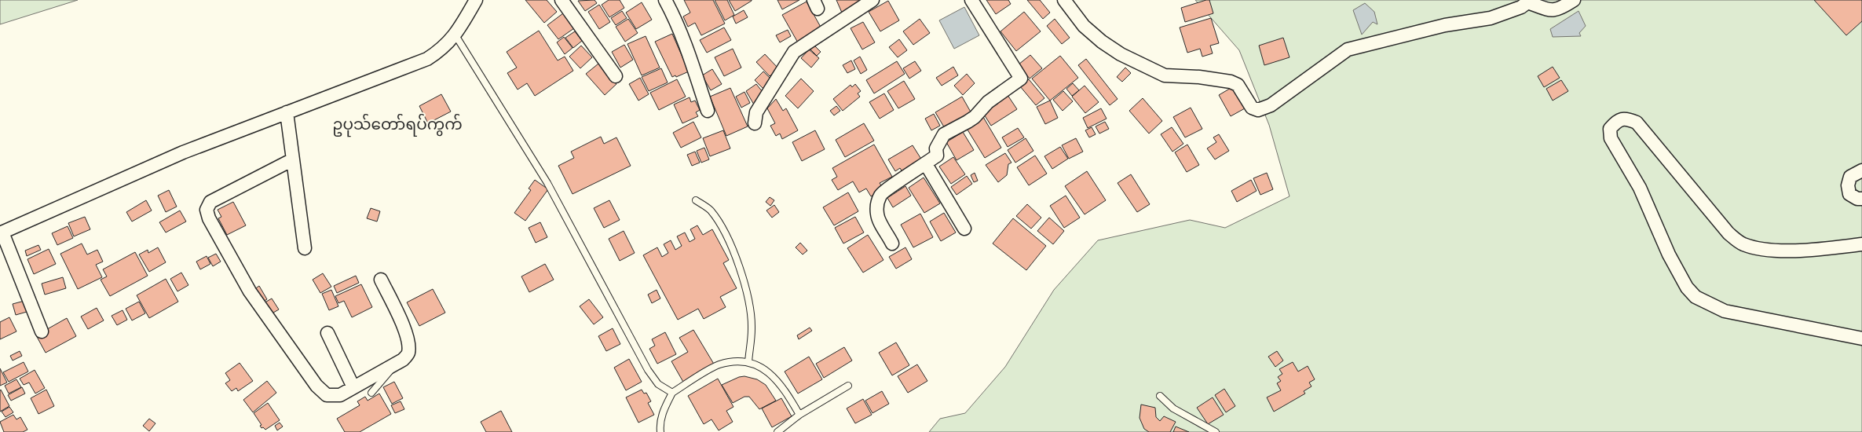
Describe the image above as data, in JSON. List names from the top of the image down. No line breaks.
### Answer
{"districts":["ဥပုသ်တော်ရပ်ကွက်"]}
